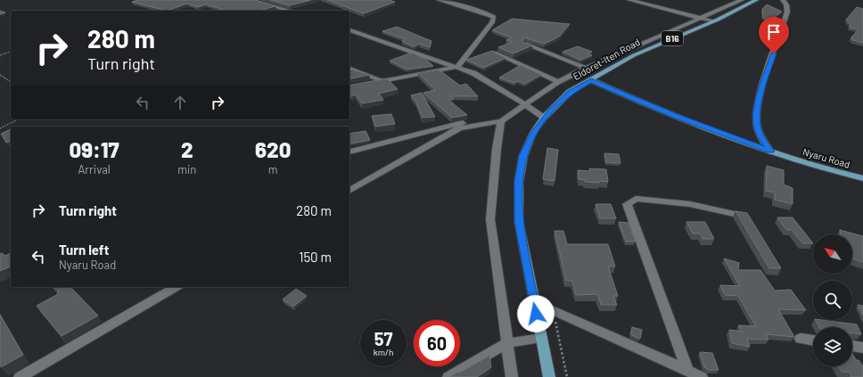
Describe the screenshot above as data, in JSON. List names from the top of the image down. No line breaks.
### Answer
{"streets":{"main road":["B16","Eldoret-Iten Road","Nyaru Road"]},"crossings":[["Eldoret-Iten Road","Nyaru Road"]],"north":"top left","page":{"turn":["280 m","Turn right"],"eta":["09:17","Arrival","2","min","620","m"],"list":[{"name":"Turn right","value":"280 m"},{"name":"Turn left","note":"Nyaru Road","value":"150 m"}],"speed":"57 km/h","limit":"60"}}
